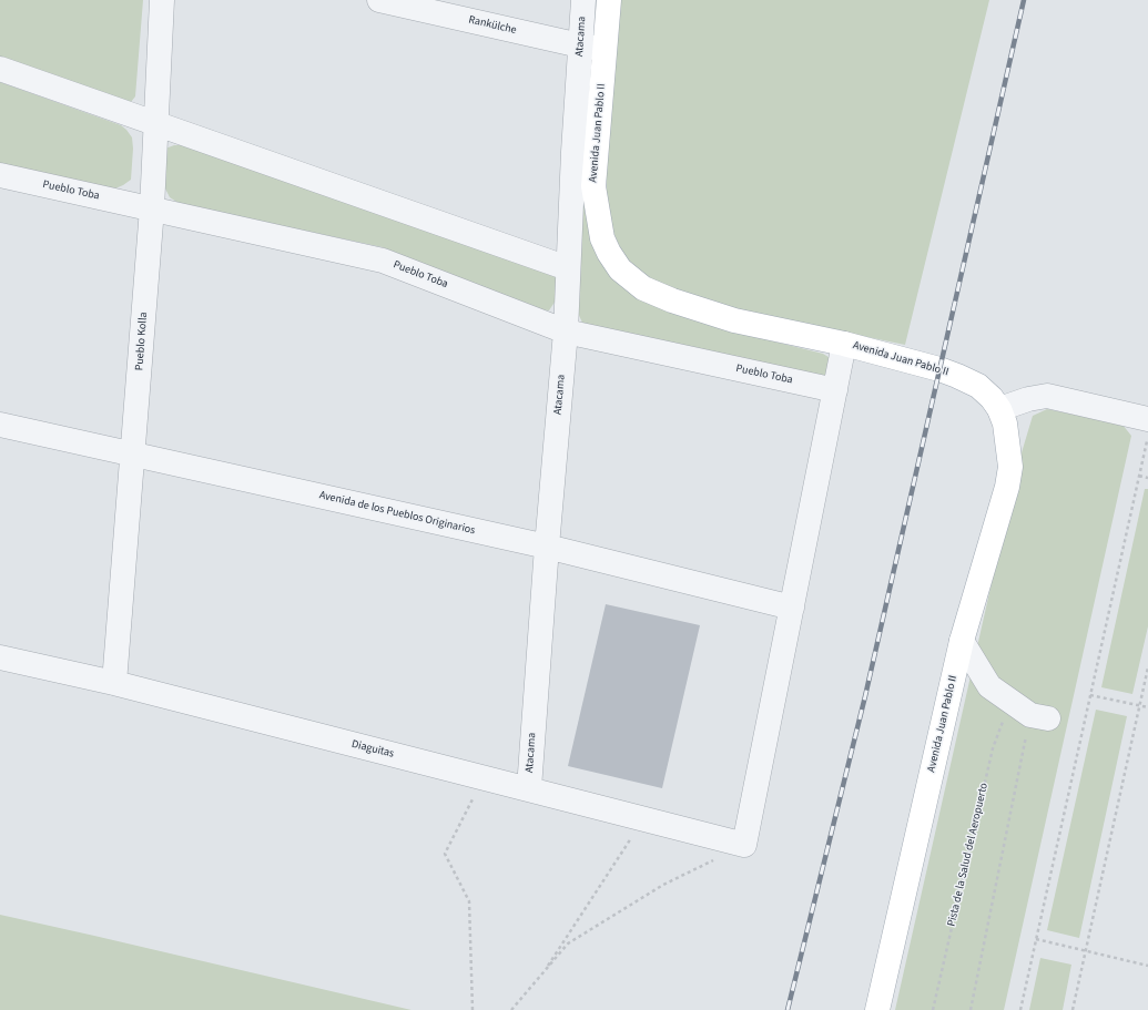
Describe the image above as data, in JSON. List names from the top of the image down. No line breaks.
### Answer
{"streets":{"main road":["Avenida Juan Pablo II"],"street":["Rankülche","Atacama","Pueblo Toba","Pueblo Kolla","Avenida de los Pueblos Originarios","Diaguitas"],"path":["Pista de la Salud del Aeropuerto"]},"crossings":[["Rankülche","Atacama"],["Rankülche","Avenida Juan Pablo II"],["Atacama","Pueblo Toba"],["Atacama","Avenida de los Pueblos Originarios"],["Atacama","Diaguitas"],["Pueblo Toba","Pueblo Kolla"],["Pueblo Kolla","Avenida de los Pueblos Originarios"],["Pueblo Kolla","Diaguitas"]]}
